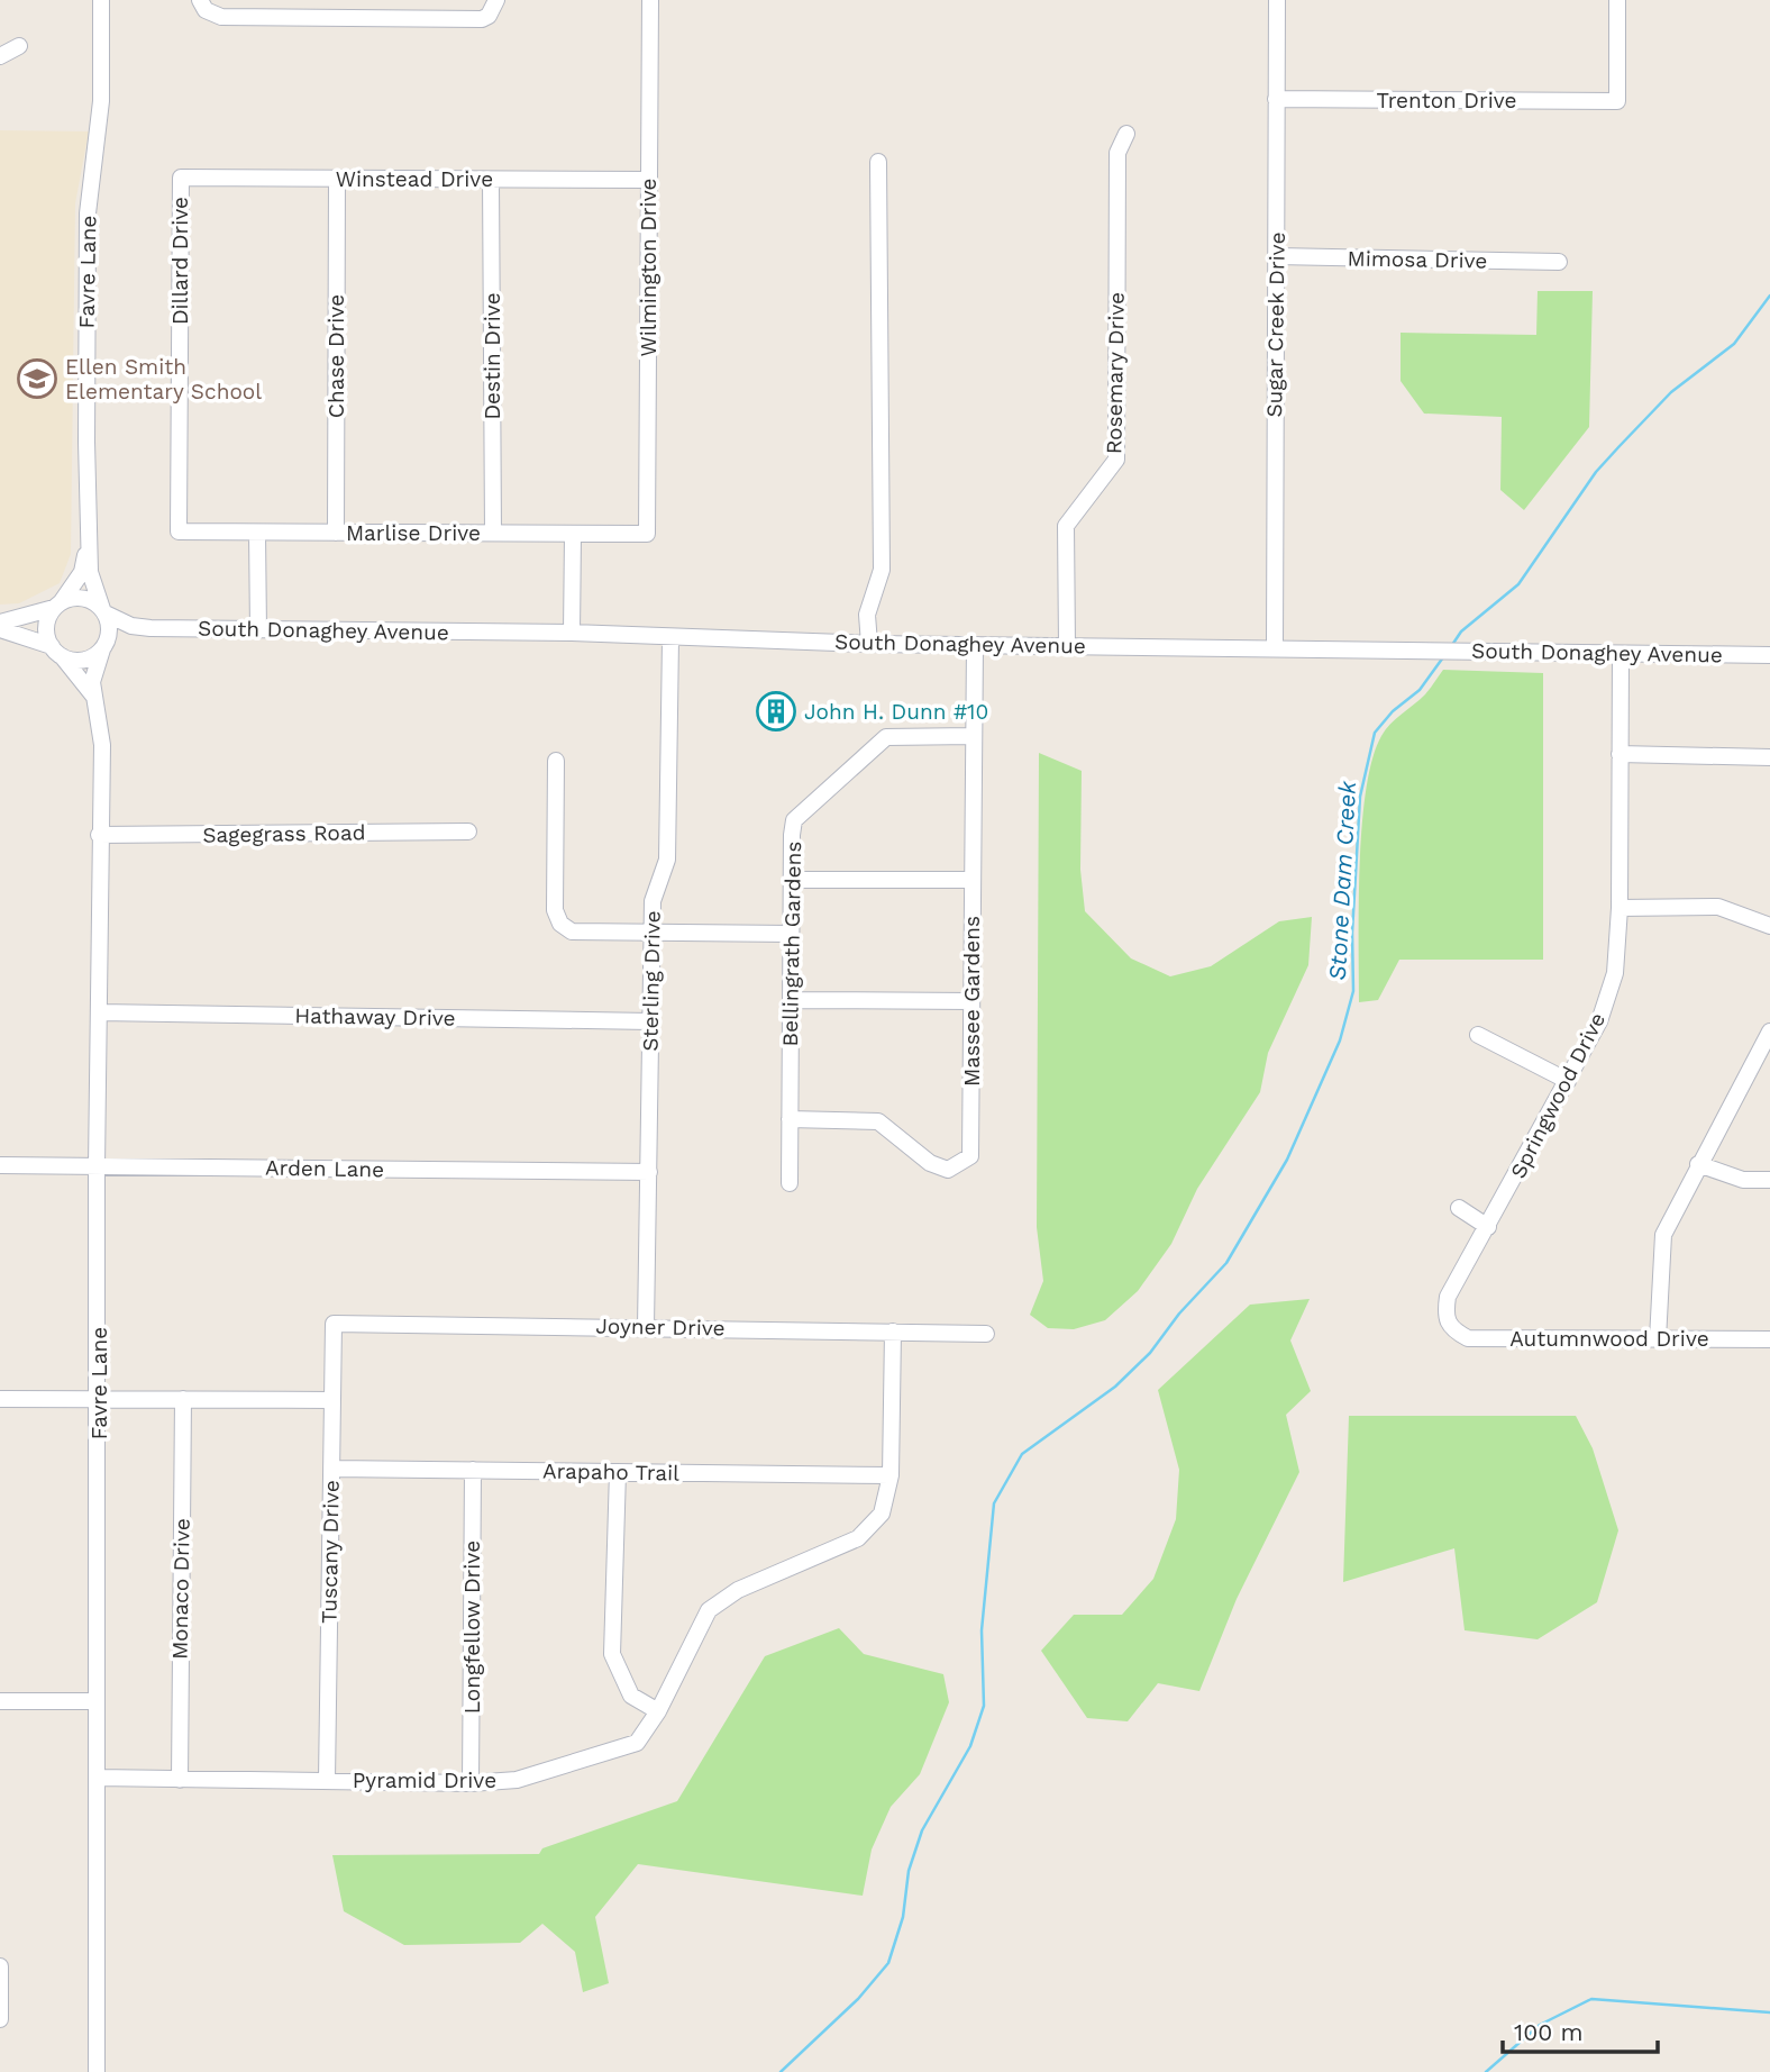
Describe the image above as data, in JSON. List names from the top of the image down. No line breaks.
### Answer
{"streets":{"street":["Trenton Drive","Winstead Drive","Mimosa Drive","Dillard Drive","Wilmington Drive","Favre Lane","Sugar Creek Drive","Chase Drive","Destin Drive","Rosemary Drive","Marlise Drive","South Donaghey Avenue","Sagegrass Road","Bellingrath Gardens","Sterling Drive","Massee Gardens","Hathaway Drive","Springwood Drive","Arden Lane","Joyner Drive","Autumnwood Drive","Arapaho Trail","Tuscany Drive","Monaco Drive","Longfellow Drive","Pyramid Drive"]},"crossings":[["Trenton Drive","Sugar Creek Drive"],["Winstead Drive","Dillard Drive"],["Winstead Drive","Wilmington Drive"],["Winstead Drive","Chase Drive"],["Winstead Drive","Destin Drive"],["Mimosa Drive","Sugar Creek Drive"],["Dillard Drive","Marlise Drive"],["Wilmington Drive","Marlise Drive"],["Favre Lane","South Donaghey Avenue"],["Favre Lane","Sagegrass Road"],["Favre Lane","Hathaway Drive"],["Favre Lane","Arden Lane"],["Favre Lane","Pyramid Drive"],["Sugar Creek Drive","South Donaghey Avenue"],["Chase Drive","Marlise Drive"],["Destin Drive","Marlise Drive"],["Rosemary Drive","South Donaghey Avenue"],["South Donaghey Avenue","Sterling Drive"],["South Donaghey Avenue","Massee Gardens"],["South Donaghey Avenue","Springwood Drive"],["Bellingrath Gardens","Massee Gardens"],["Sterling Drive","Hathaway Drive"],["Sterling Drive","Arden Lane"],["Sterling Drive","Joyner Drive"],["Springwood Drive","Autumnwood Drive"],["Joyner Drive","Tuscany Drive"],["Joyner Drive","Pyramid Drive"],["Arapaho Trail","Tuscany Drive"],["Arapaho Trail","Longfellow Drive"],["Arapaho Trail","Pyramid Drive"],["Tuscany Drive","Pyramid Drive"],["Monaco Drive","Pyramid Drive"],["Longfellow Drive","Pyramid Drive"]],"water":["Stone Dam Creek"],"places":{"school or university":["Ellen Smith Elementary School"],"building":["John H. Dunn #10"]},"scale_bar":"100 m"}
